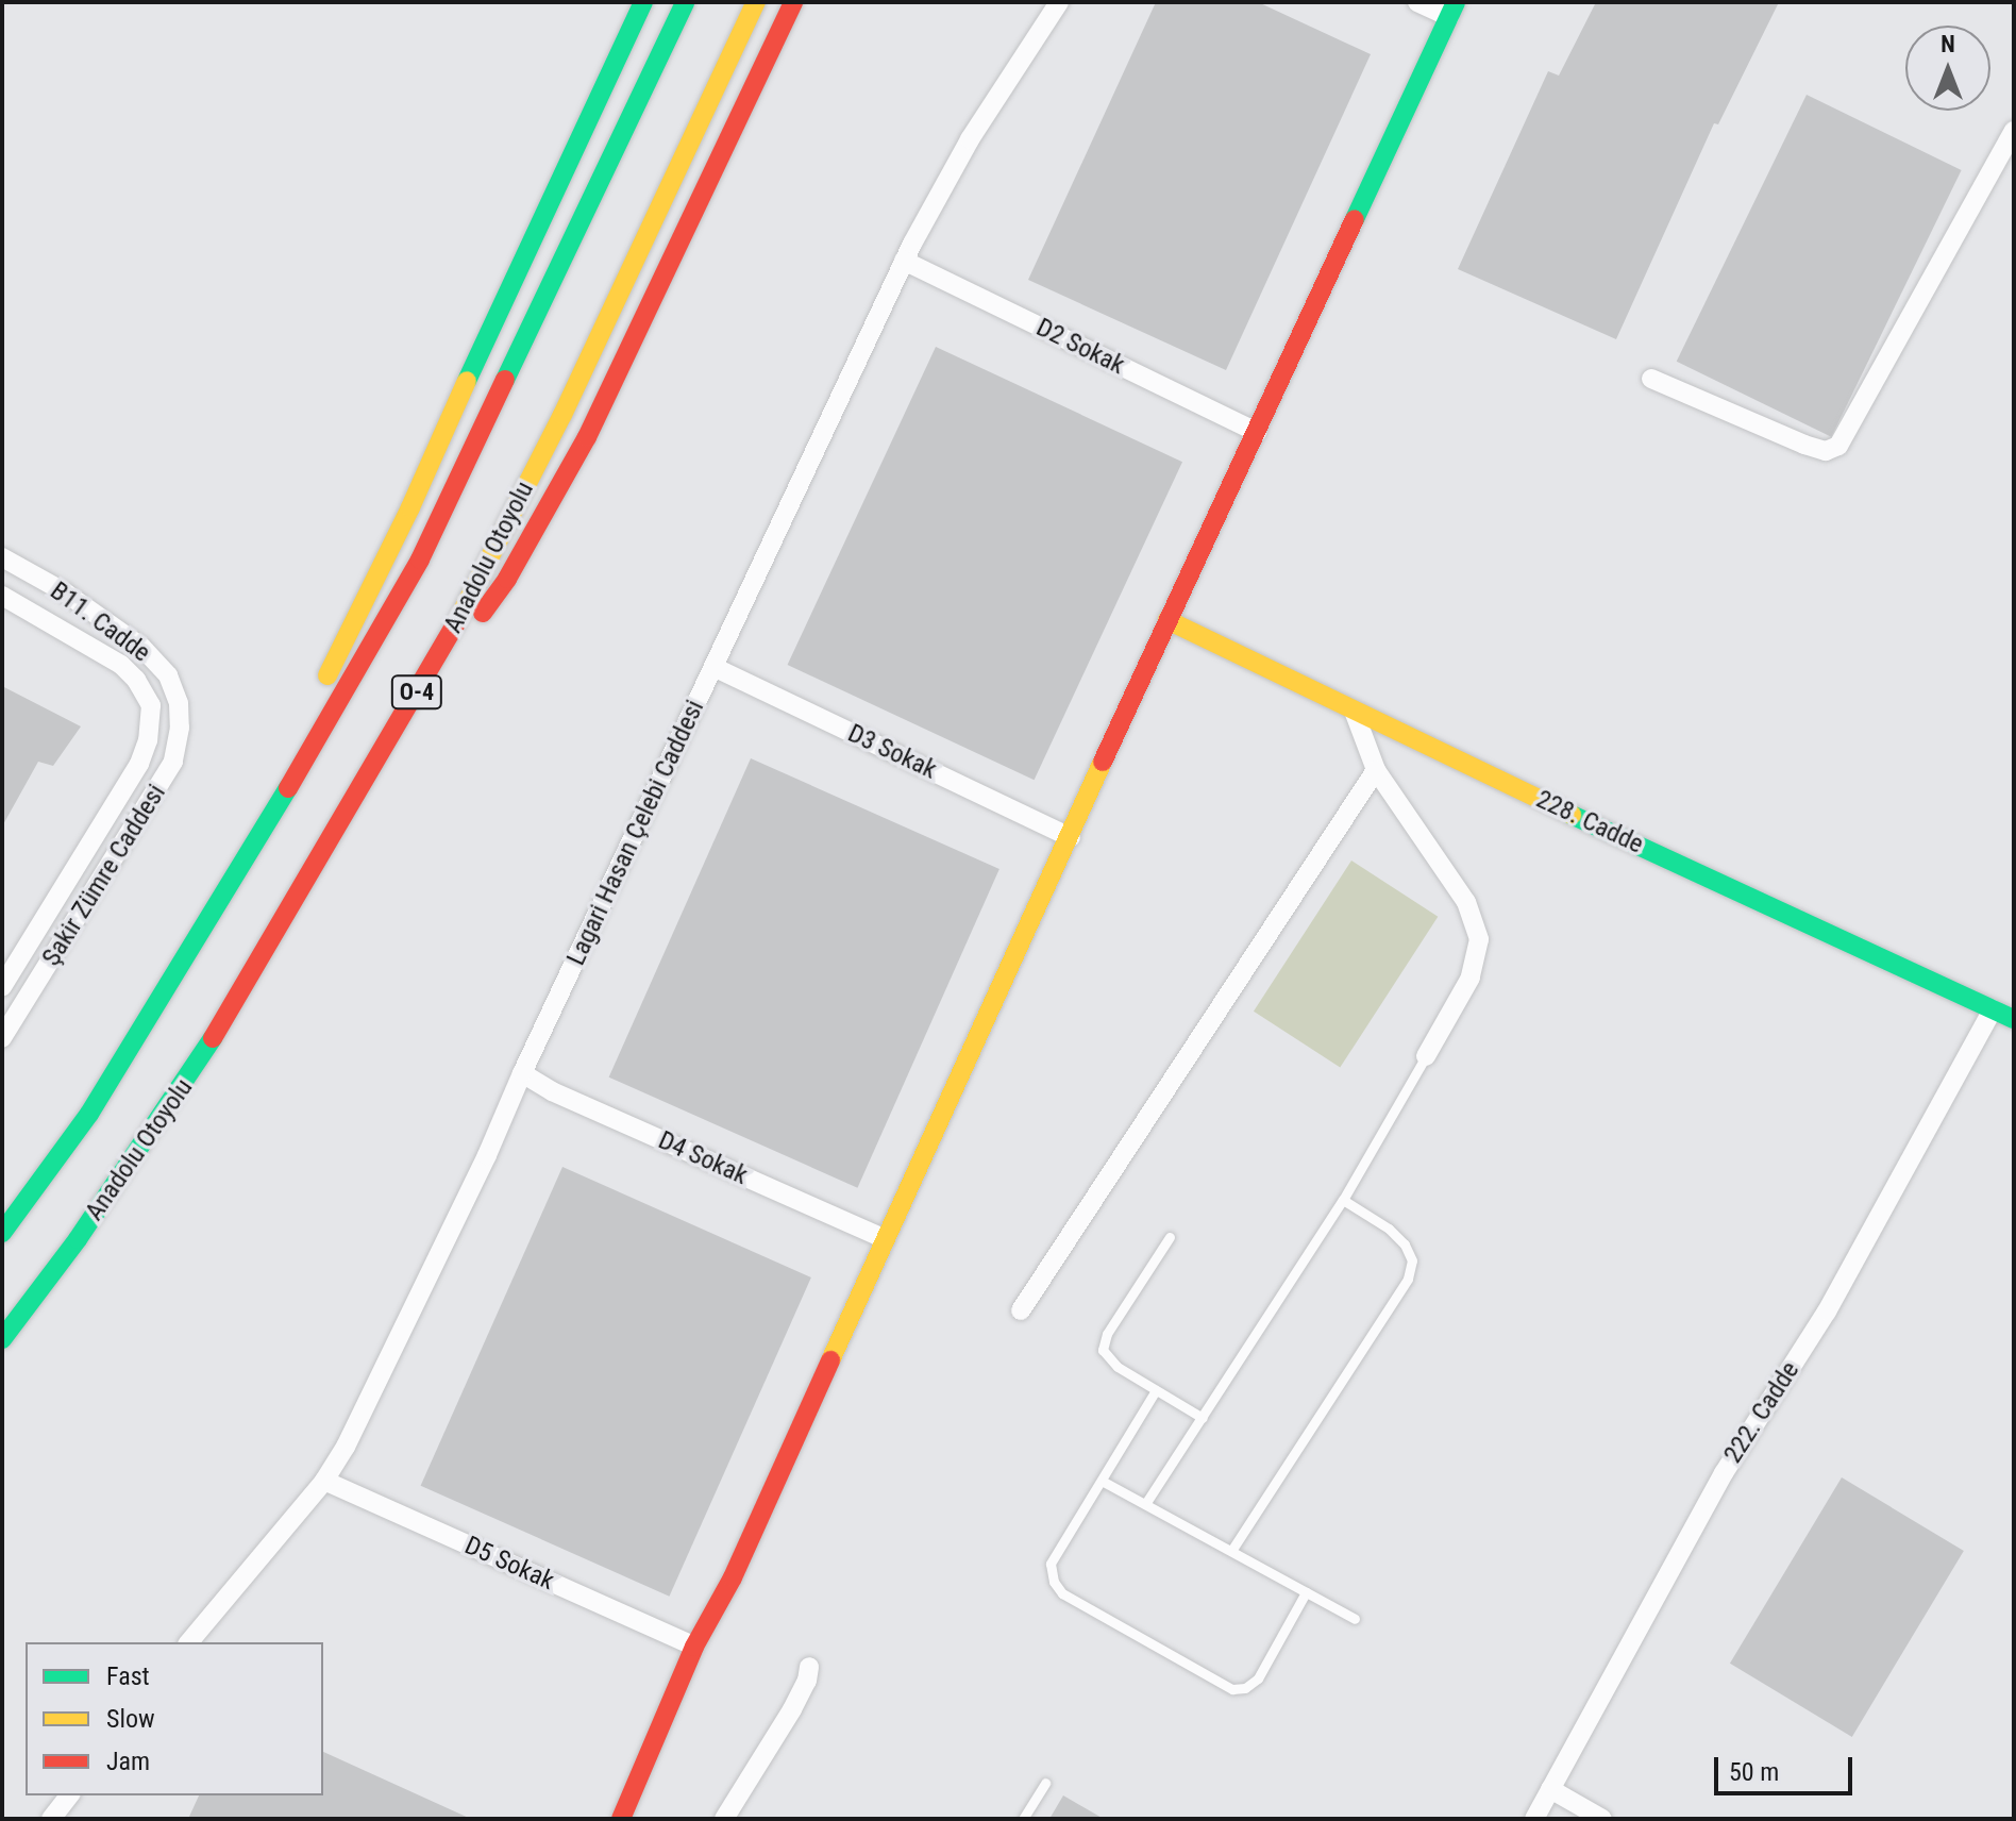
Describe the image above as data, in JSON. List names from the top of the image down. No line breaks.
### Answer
{"streets":{"main road":["Anadolu Otoyolu","O-4","228. Cadde"],"street":["D2 Sokak","B11. Cadde","D3 Sokak","Lagari Hasan Çelebi Caddesi","Şakir Zümre Caddesi","D4 Sokak","222. Cadde","D5 Sokak"]},"crossings":[["D2 Sokak","Lagari Hasan Çelebi Caddesi"],["B11. Cadde","Şakir Zümre Caddesi"],["D3 Sokak","Lagari Hasan Çelebi Caddesi"],["228. Cadde","222. Cadde"],["Lagari Hasan Çelebi Caddesi","D4 Sokak"],["Lagari Hasan Çelebi Caddesi","D5 Sokak"]],"legend":["Fast","Slow","Jam"],"scale_bar":"50 m","north":"top"}
